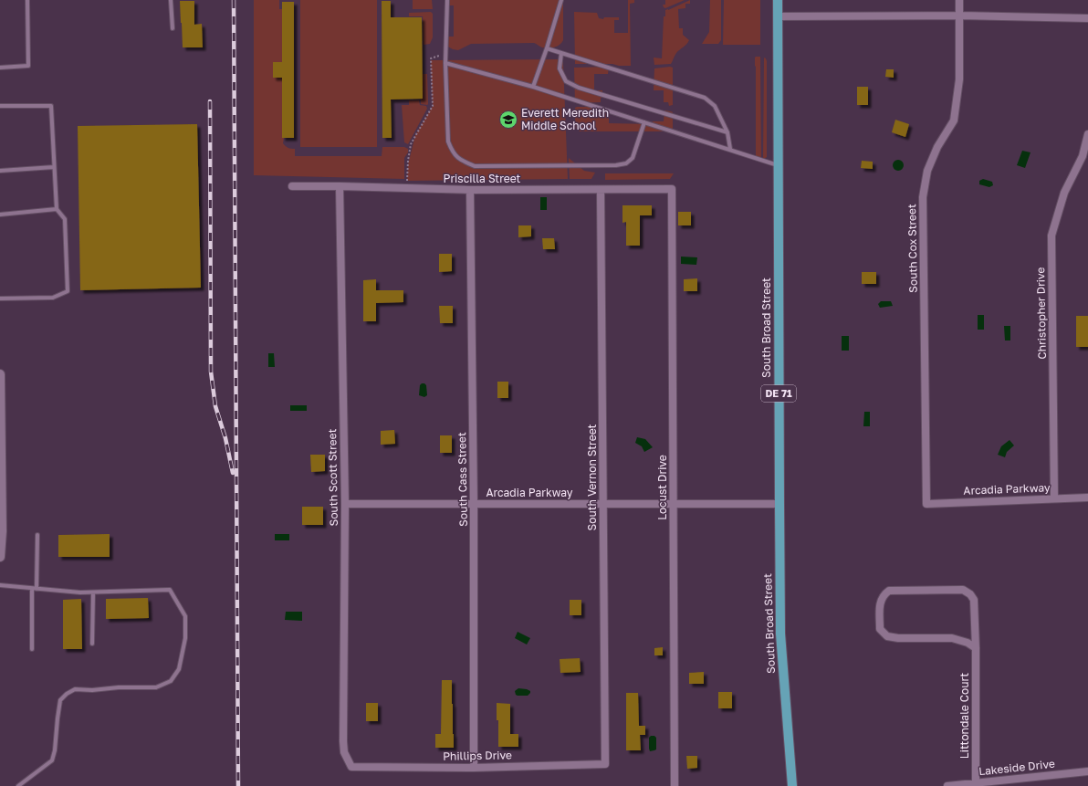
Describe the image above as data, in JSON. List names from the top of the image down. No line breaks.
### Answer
{"streets":{"main road":["South Broad Street","DE 71"],"street":["Priscilla Street","South Cox Street","Christopher Drive","South Scott Street","South Vernon Street","South Cass Street","Locust Drive","Arcadia Parkway","Littondale Court","Phillips Drive","Lakeside Drive"]},"crossings":[["Priscilla Street","South Scott Street"],["Priscilla Street","South Vernon Street"],["Priscilla Street","South Cass Street"],["Priscilla Street","Locust Drive"],["South Cox Street","Arcadia Parkway"],["Christopher Drive","Arcadia Parkway"],["South Broad Street","Arcadia Parkway"],["South Scott Street","Arcadia Parkway"],["South Scott Street","Phillips Drive"],["South Vernon Street","Arcadia Parkway"],["South Vernon Street","Phillips Drive"],["South Cass Street","Arcadia Parkway"],["South Cass Street","Phillips Drive"],["Locust Drive","Arcadia Parkway"],["Littondale Court","Lakeside Drive"]],"places":{"school or university":["Everett Meredith Middle School"]}}
